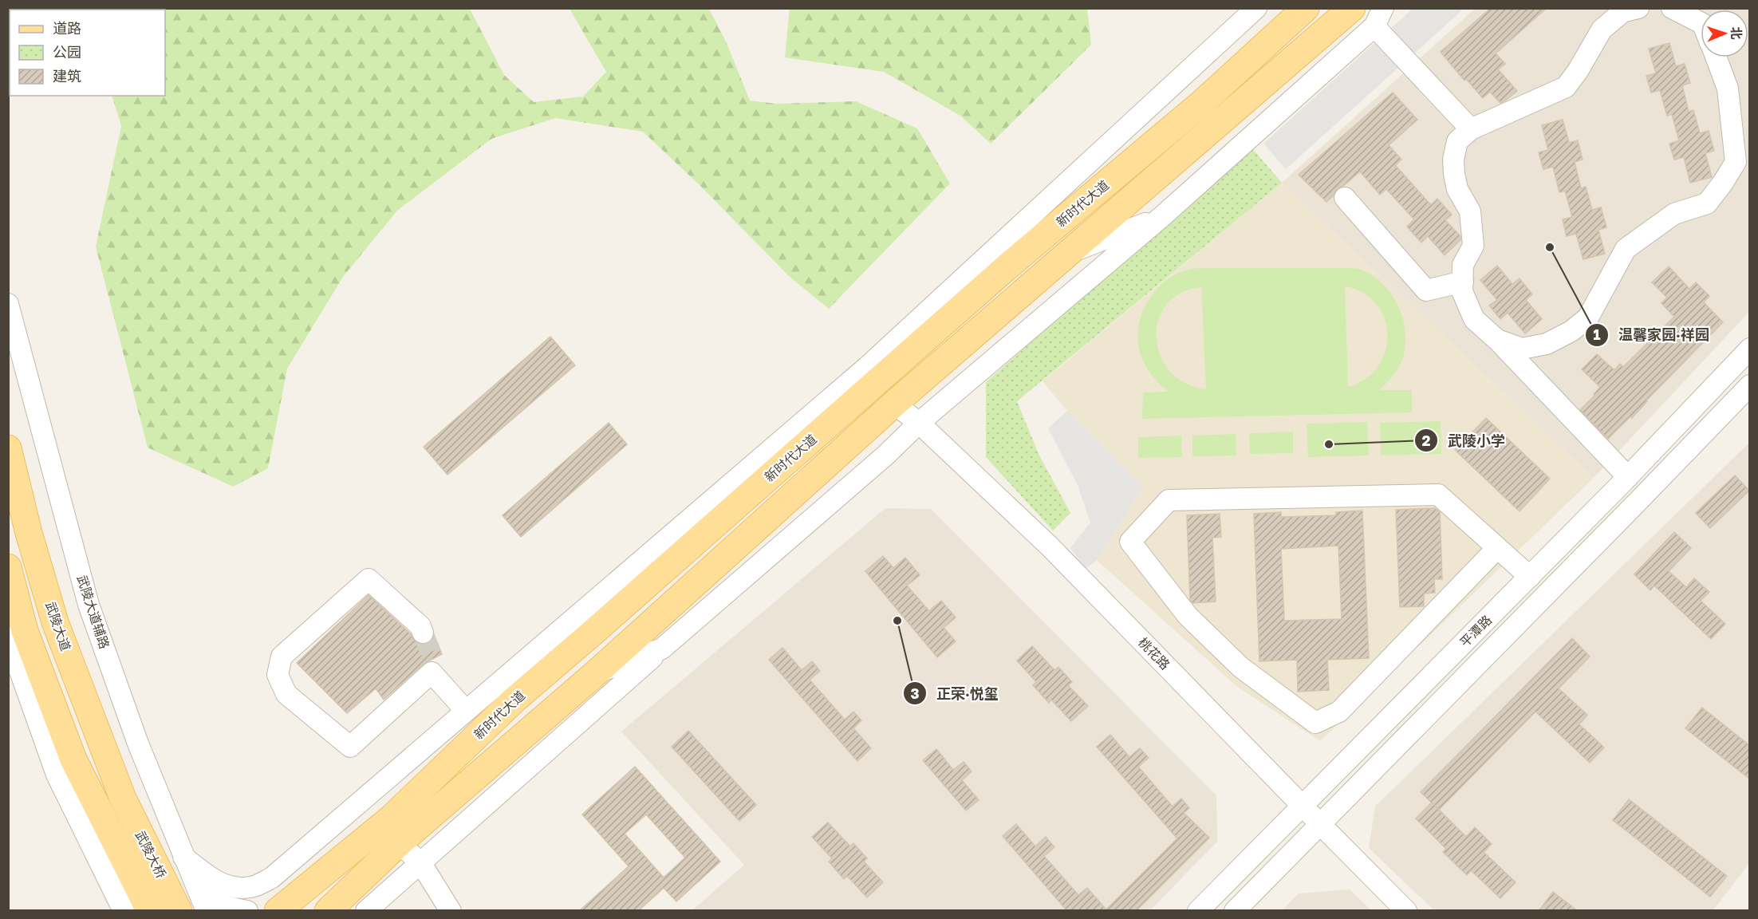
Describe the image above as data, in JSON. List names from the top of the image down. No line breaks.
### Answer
{"streets":{"main road":["新时代大道","武陵大道","武陵大桥"],"street":["武陵大道辅路","平潭路","桃花路"]},"crossings":[["武陵大道","武陵大桥"],["平潭路","桃花路"]],"places":["温馨家园·祥园","武陵小学","正荣·悦玺"],"legend":["道路","公园","建筑"],"north":"right"}
